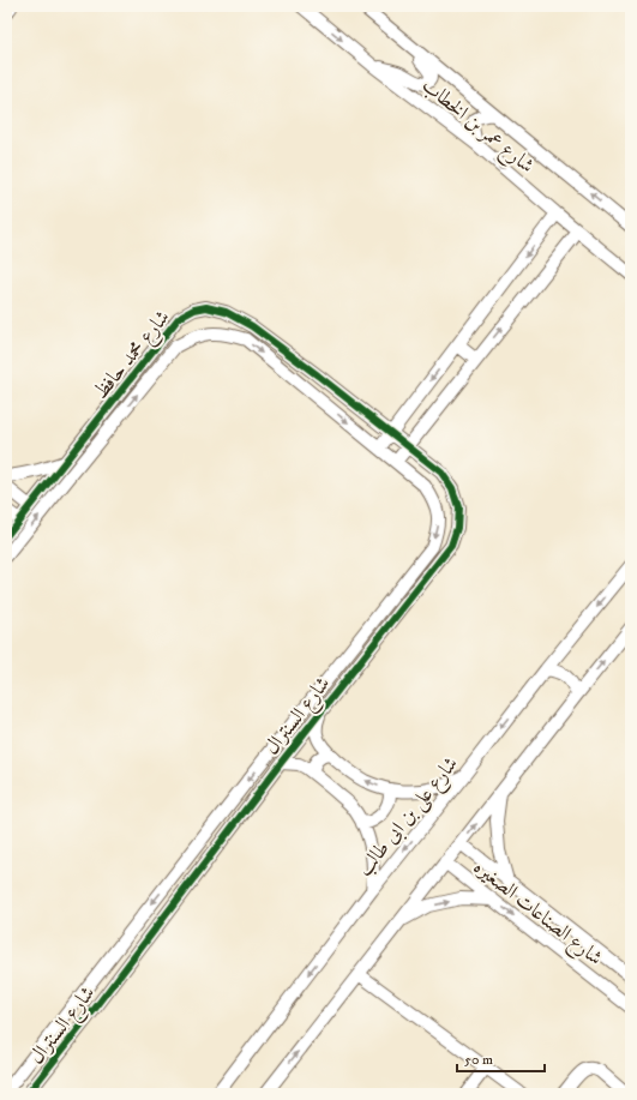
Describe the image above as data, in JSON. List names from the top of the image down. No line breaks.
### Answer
{"streets":{"street":["شارع عمر بن الخطاب","شارع محمد حافظ","شارع السنترال","شارع على بن ابى طالب","شارع الصناعات الصغيره"]},"crossings":[["شارع محمد حافظ","شارع السنترال"]],"scale_bar":"50 m"}
